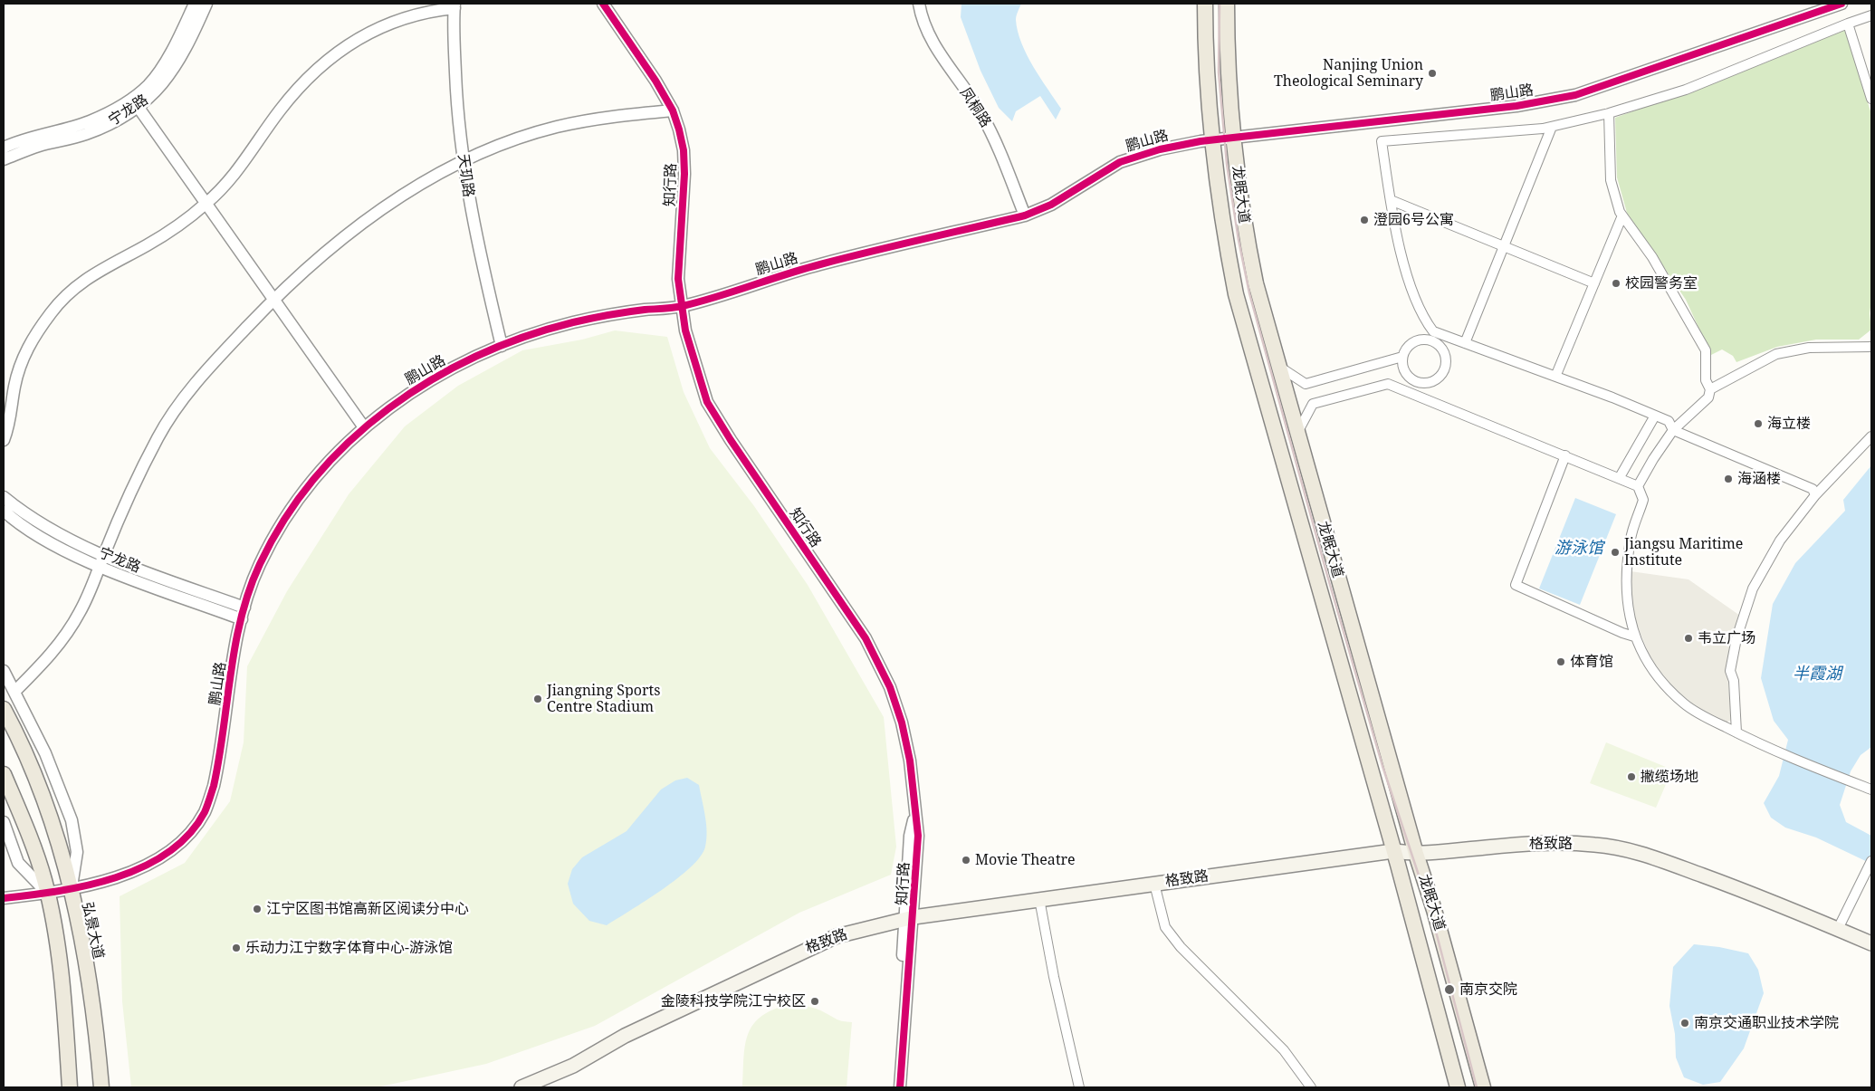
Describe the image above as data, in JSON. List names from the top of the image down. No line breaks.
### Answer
{"streets":{"main road":["龙眠大道","格致路","弘景大道"],"street":["鹏山路","凤桐路","宁龙路","天玑路","知行路"]},"crossings":[["鹏山路","凤桐路"],["鹏山路","宁龙路"],["鹏山路","天玑路"],["鹏山路","知行路"],["鹏山路","龙眠大道"],["鹏山路","弘景大道"],["知行路","格致路"],["龙眠大道","格致路"]],"water":["游泳馆","半霞湖"],"places":["Nanjing Union Theological Seminary","澄园6号公寓","校园警务室","海立楼","海涵楼","Jiangsu Maritime Institute","韦立广场","体育馆","Jiangning Sports Centre Stadium","撇缆场地","Movie Theatre","江宁区图书馆高新区阅读分中心","乐动力江宁数字体育中心-游泳馆","南京交院","金陵科技学院江宁校区","南京交通职业技术学院"]}
